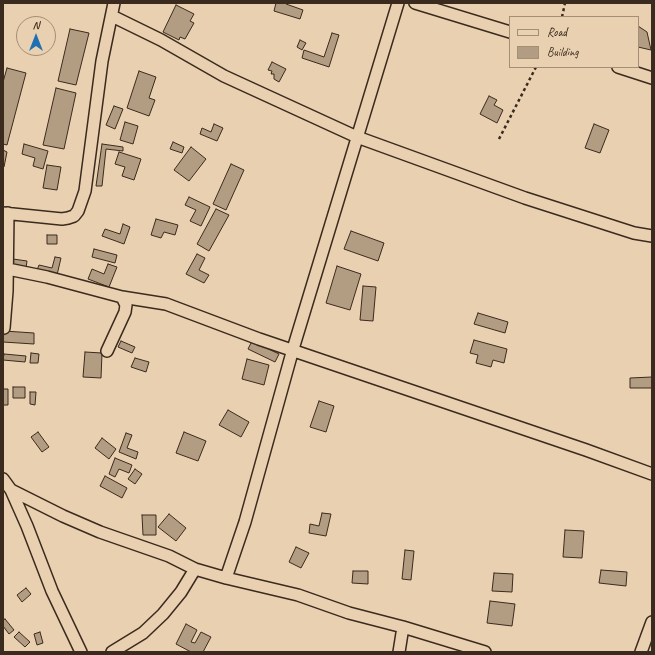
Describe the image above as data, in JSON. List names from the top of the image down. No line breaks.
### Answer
{"legend":["Road","Building"],"north":"top"}
